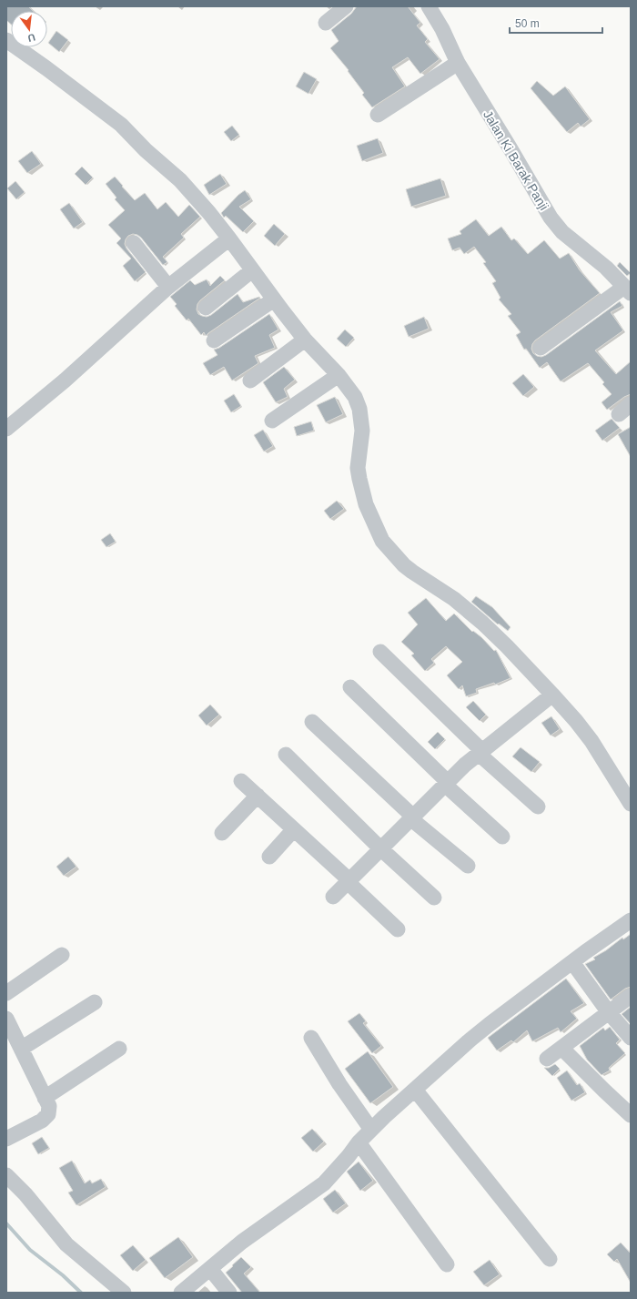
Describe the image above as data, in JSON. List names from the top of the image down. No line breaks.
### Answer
{"streets":{"street":["Jalan Ki Barak Panji"]},"scale_bar":"50 m","north":"bottom"}
